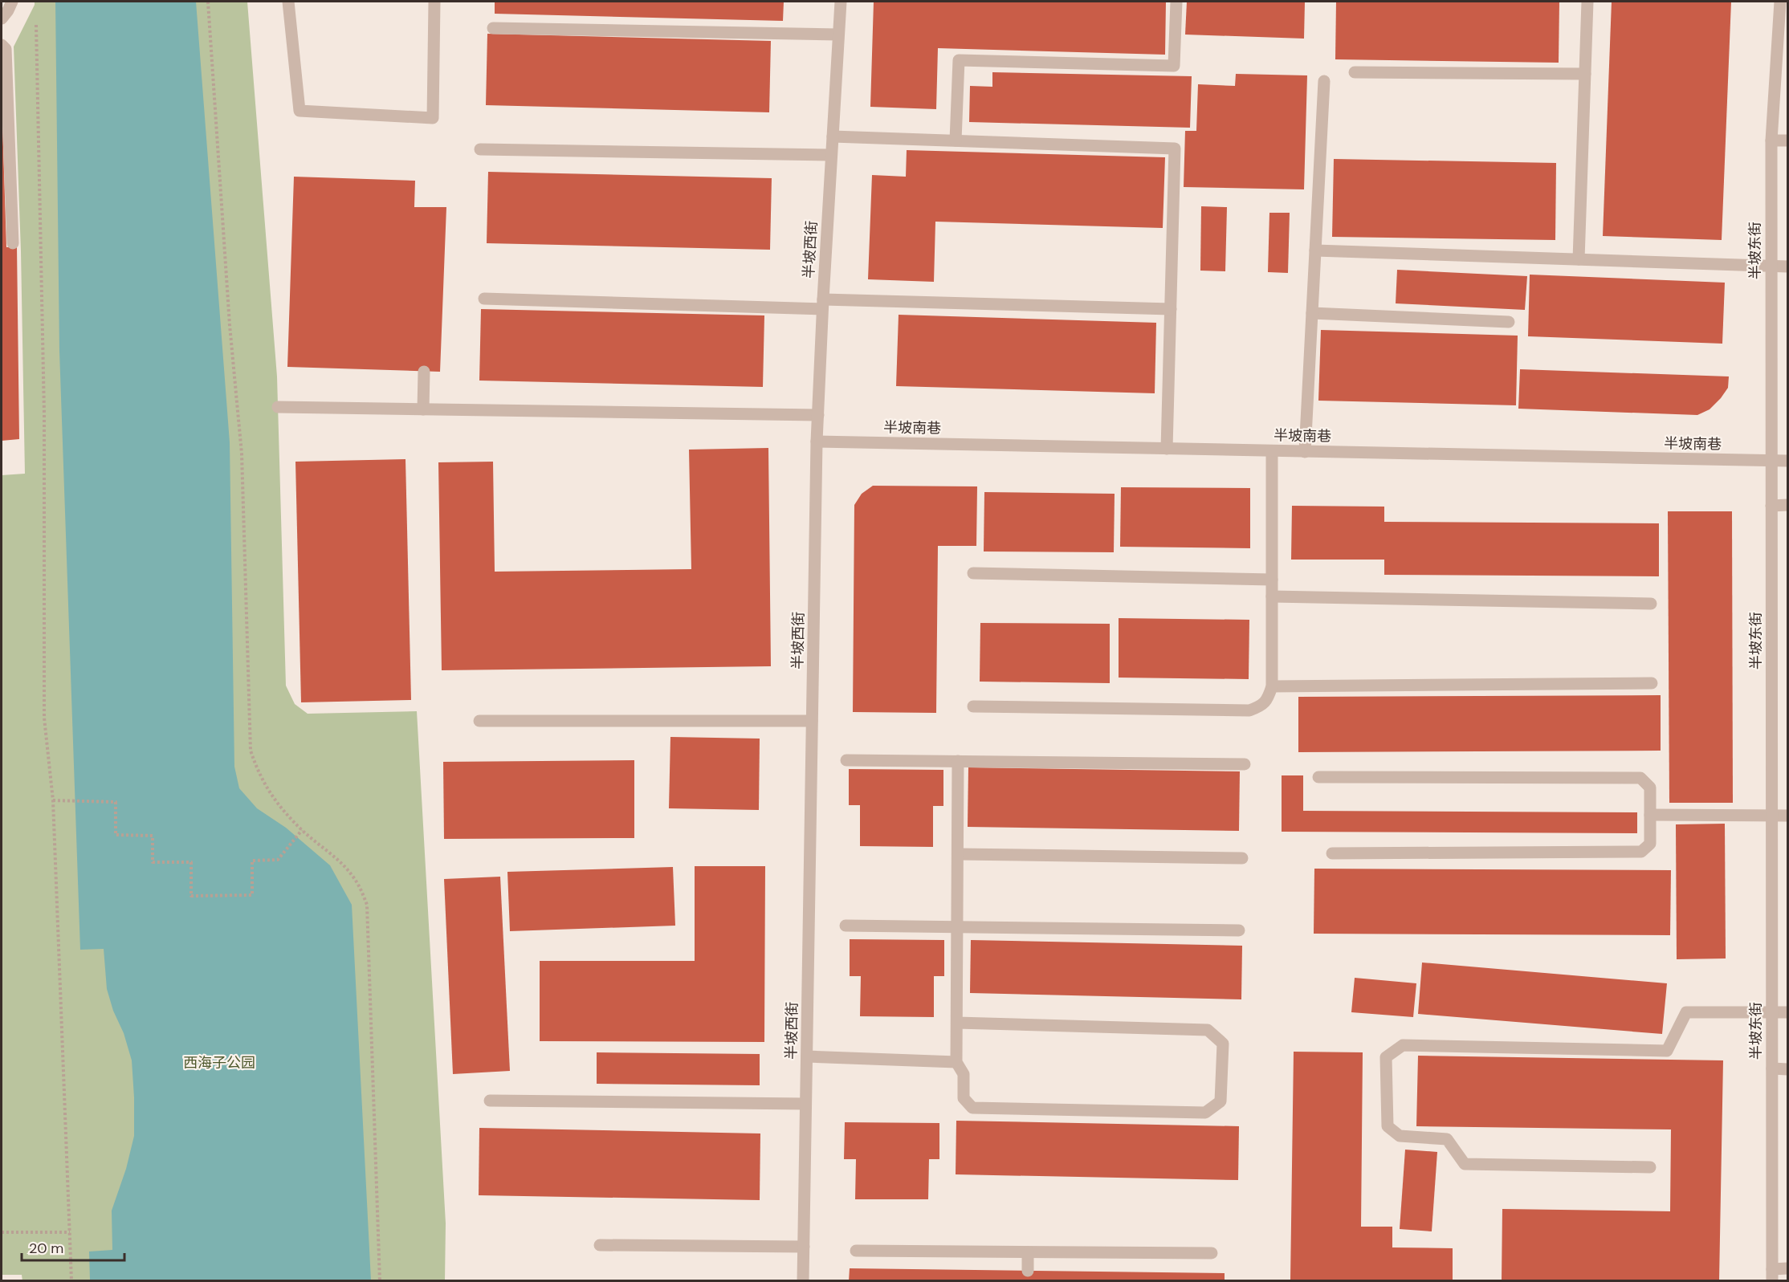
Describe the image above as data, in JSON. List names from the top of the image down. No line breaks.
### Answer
{"streets":{"street":["半坡西街","半坡东街","半坡南巷"]},"crossings":[["半坡西街","半坡南巷"],["半坡东街","半坡南巷"]],"parks":["西海子公园"],"scale_bar":"20 m"}
